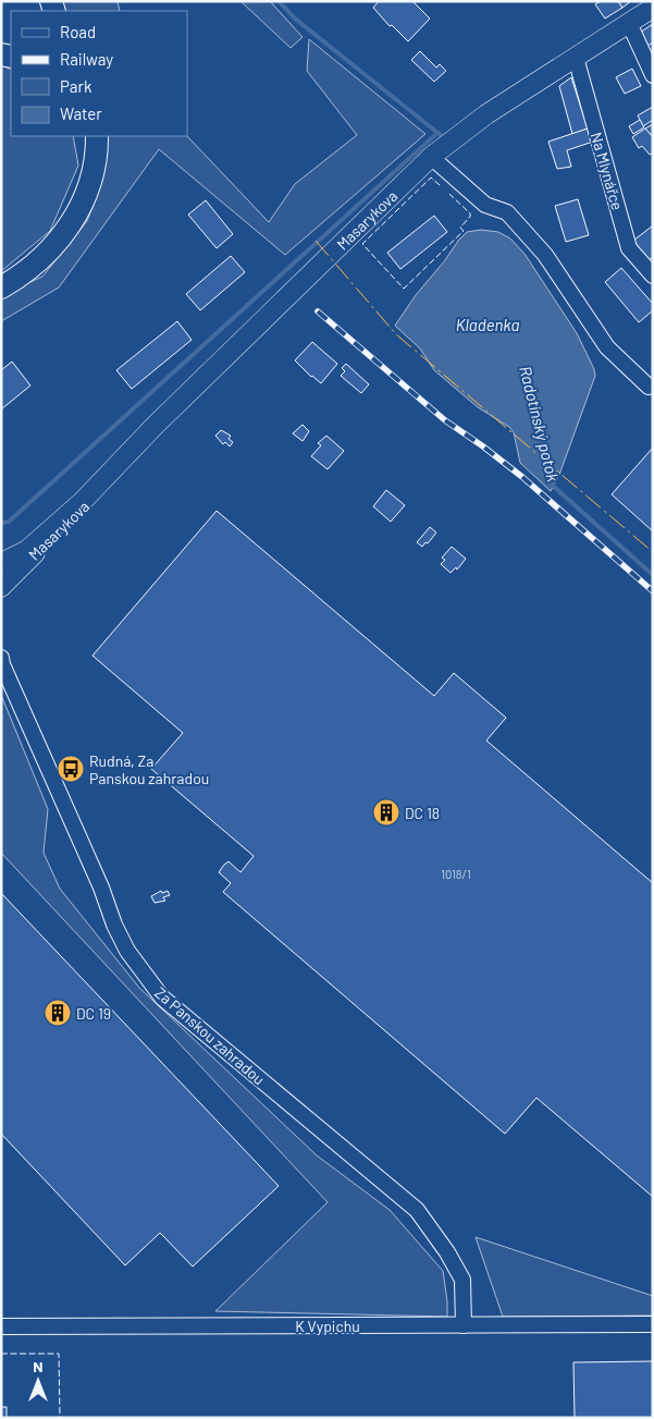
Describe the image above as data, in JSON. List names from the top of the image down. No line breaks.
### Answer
{"streets":{"main road":["Masarykova"],"street":["Na Mlynářce","Za Panskou zahradou","K Vypichu"]},"crossings":[["Na Mlynářce","Masarykova"],["Za Panskou zahradou","K Vypichu"]],"water":["Kladenka","Radotínský potok"],"places":{"bus stop":["Rudná, Za Panskou zahradou"],"building":["DC 18","DC 19"]},"house_numbers":["1018/1"],"legend":["Road","Railway","Park","Water"],"north":"top"}
